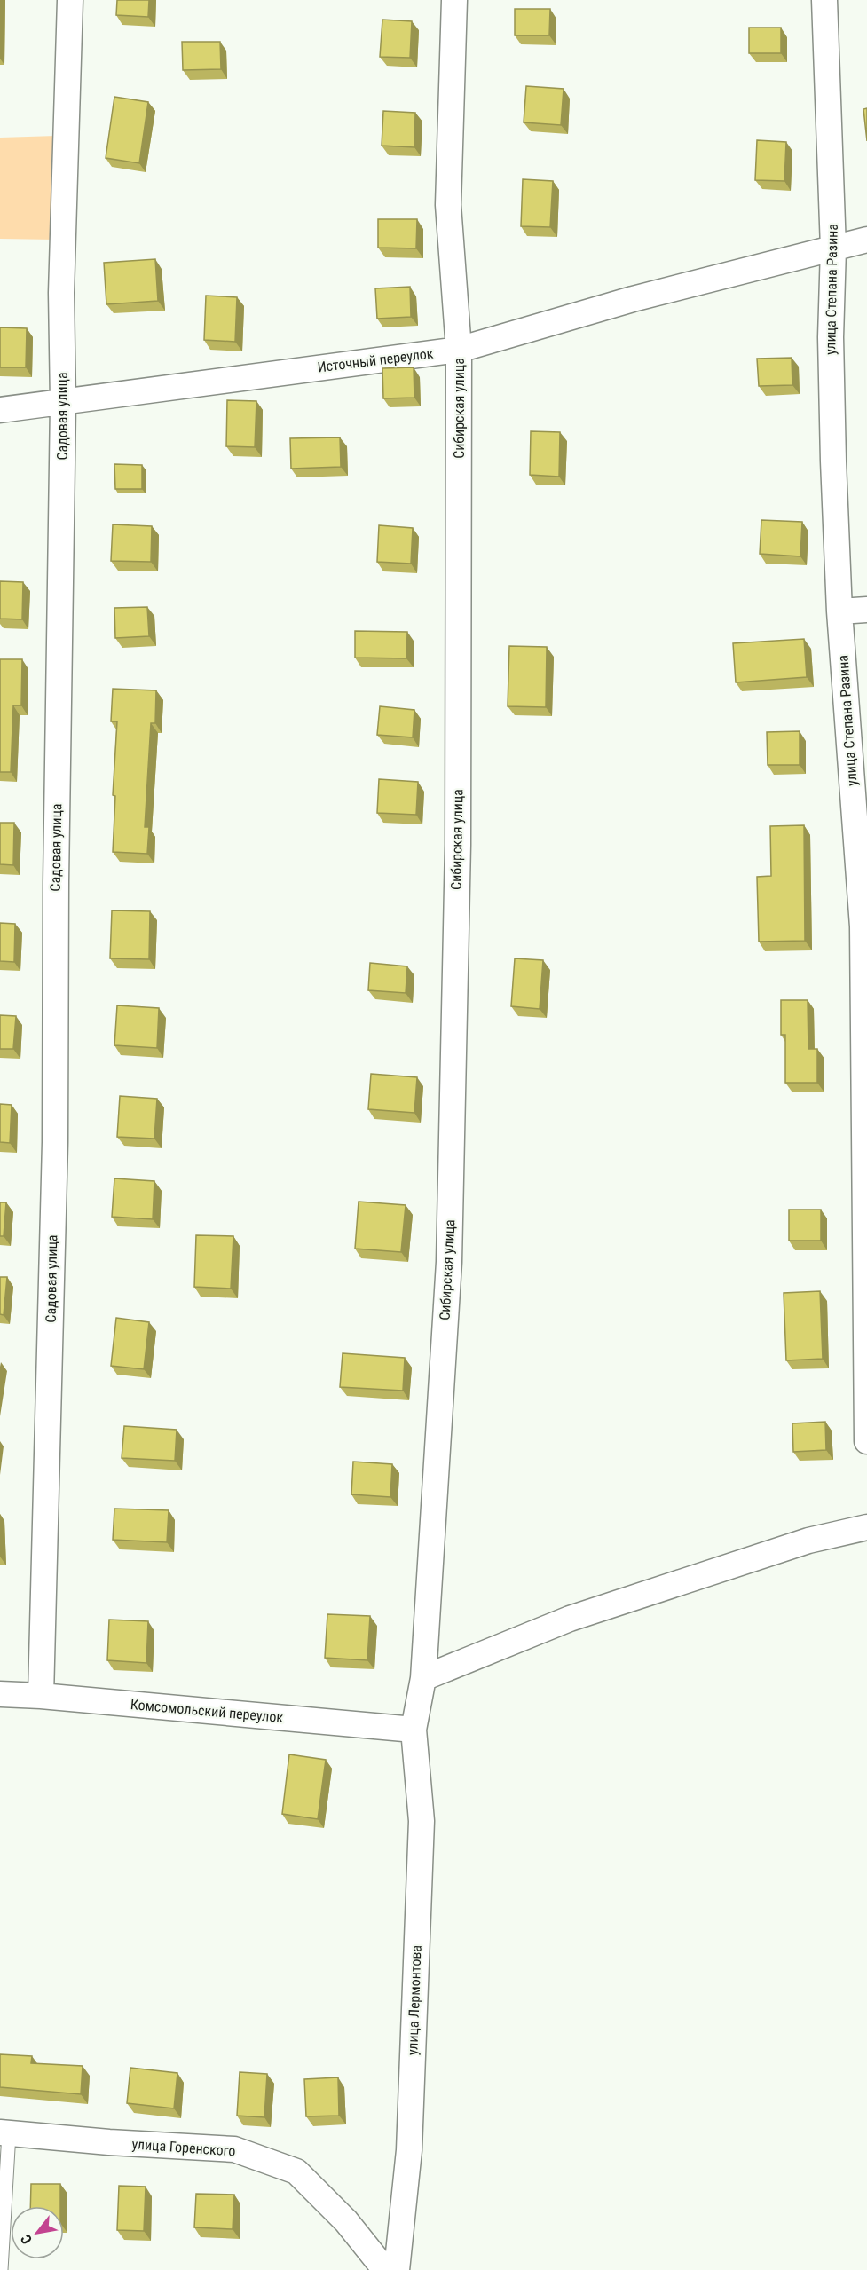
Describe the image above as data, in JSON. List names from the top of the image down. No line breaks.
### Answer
{"streets":{"street":["улица Степана Разина","Источный переулок","Сибирская улица","Садовая улица","Комсомольский переулок","улица Лермонтова","улица Горенского"]},"crossings":[["улица Степана Разина","Источный переулок"],["Источный переулок","Сибирская улица"],["Источный переулок","Садовая улица"],["Сибирская улица","Комсомольский переулок"],["Сибирская улица","улица Лермонтова"],["Садовая улица","Комсомольский переулок"],["Комсомольский переулок","улица Лермонтова"]],"north":"bottom left"}
